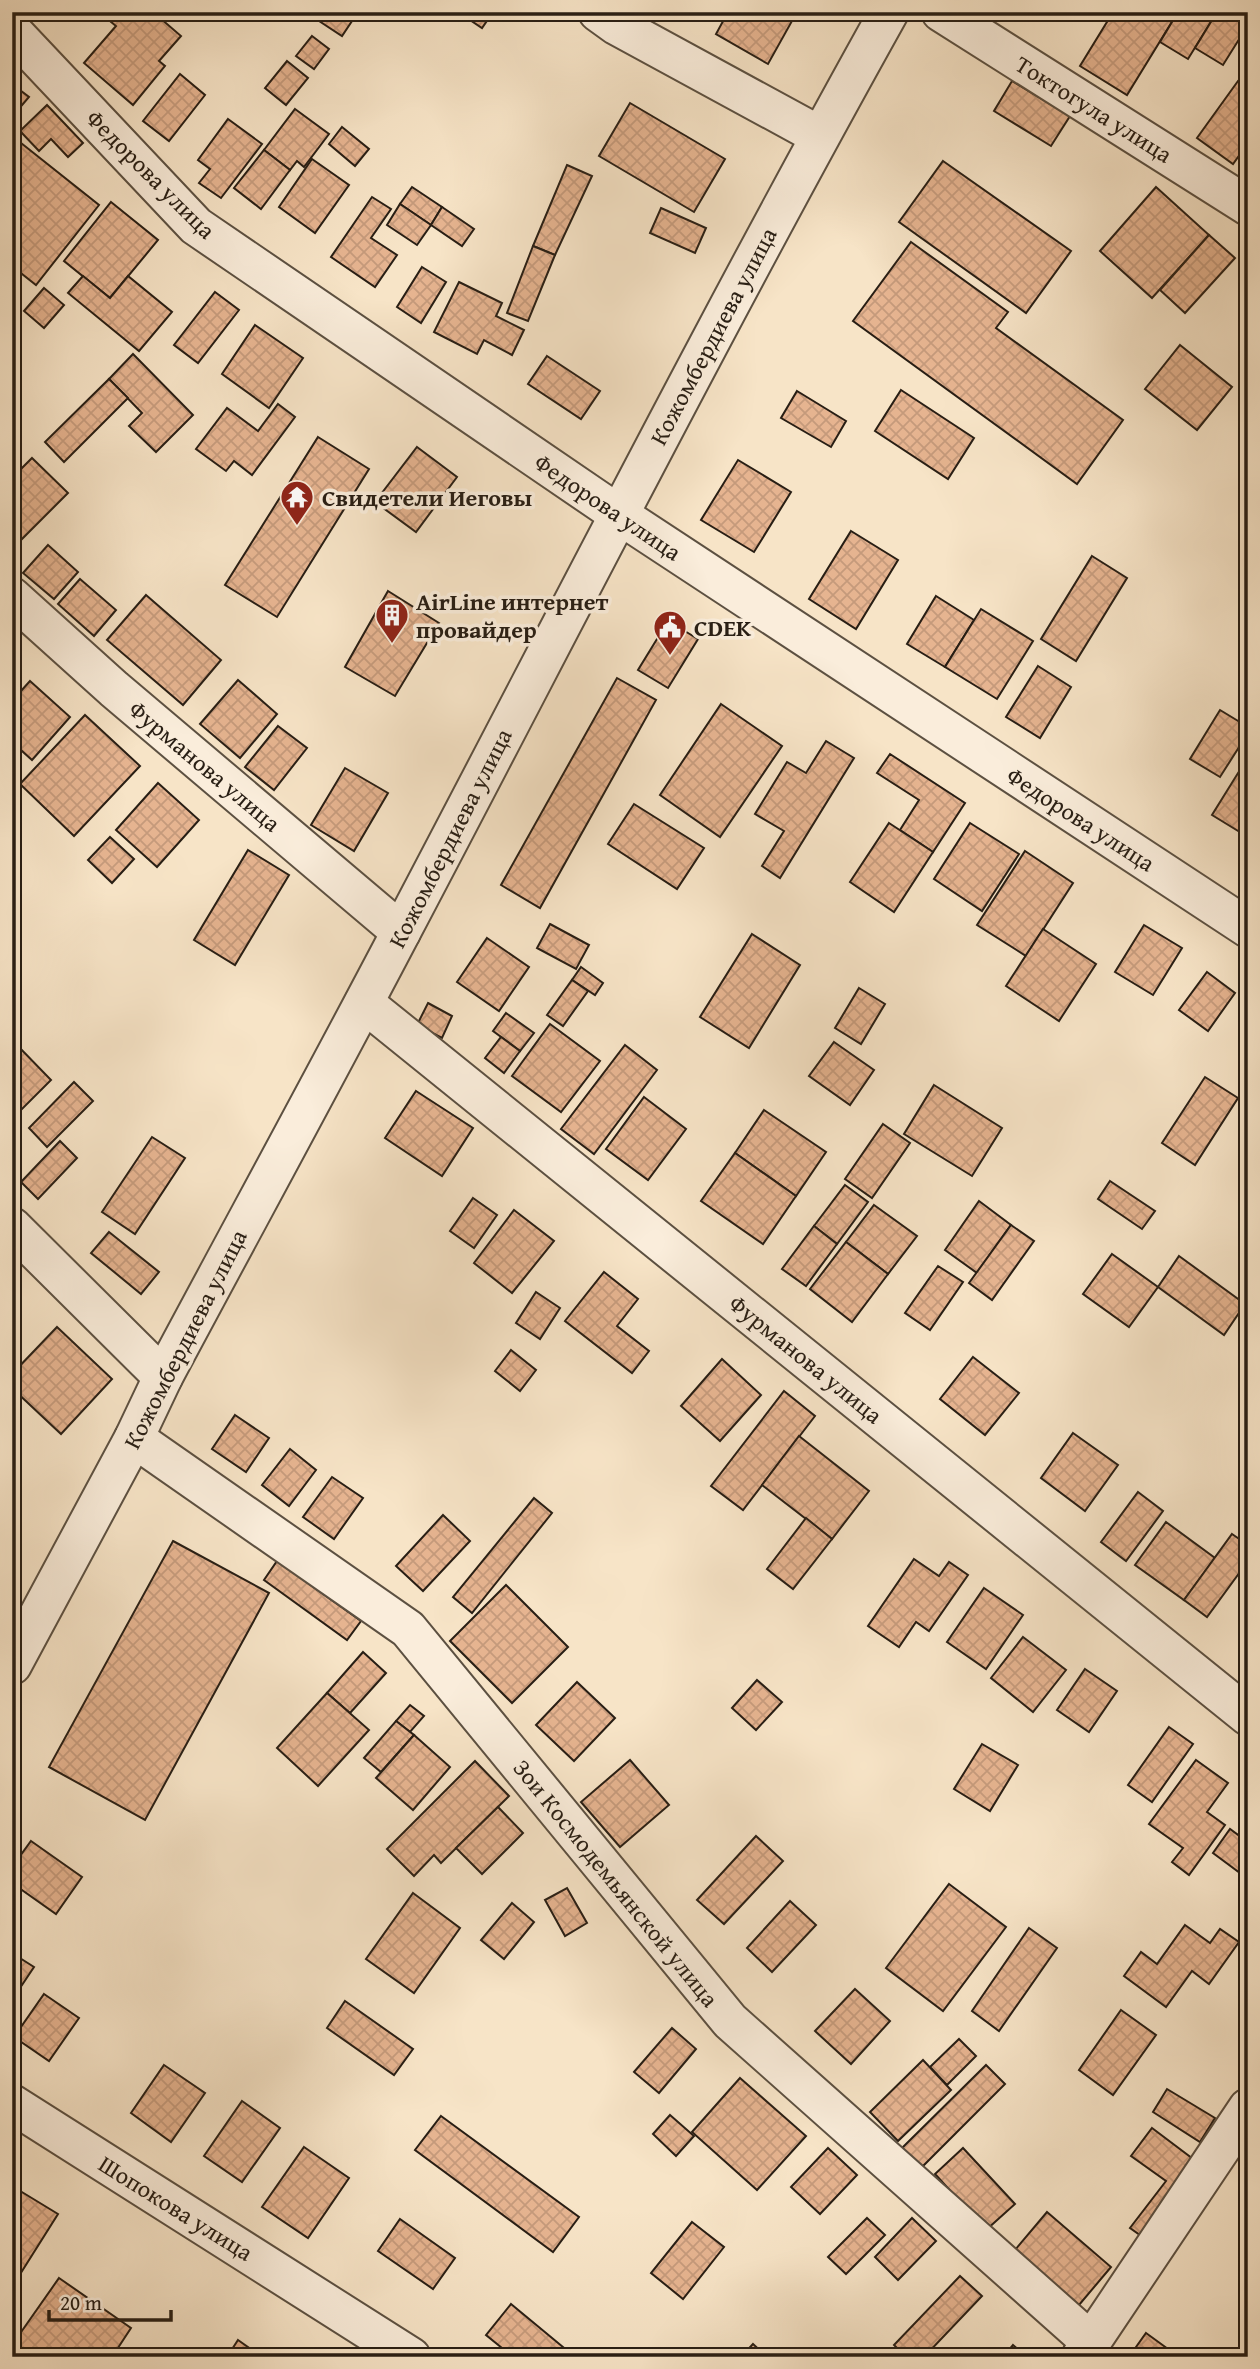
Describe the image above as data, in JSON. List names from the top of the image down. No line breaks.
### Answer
{"streets":{"street":["Токтогула улица","Федорова улица","Кожомбердиева улица","Фурманова улица","Зои Космодемьянской улица","Шопокова улица"]},"crossings":[["Федорова улица","Кожомбердиева улица"],["Кожомбердиева улица","Фурманова улица"],["Кожомбердиева улица","Зои Космодемьянской улица"]],"places":{"temple":["Свидетели Иеговы"],"building":["AirLine интернет провайдер"],"public building":["CDEK"]},"scale_bar":"20 m"}
